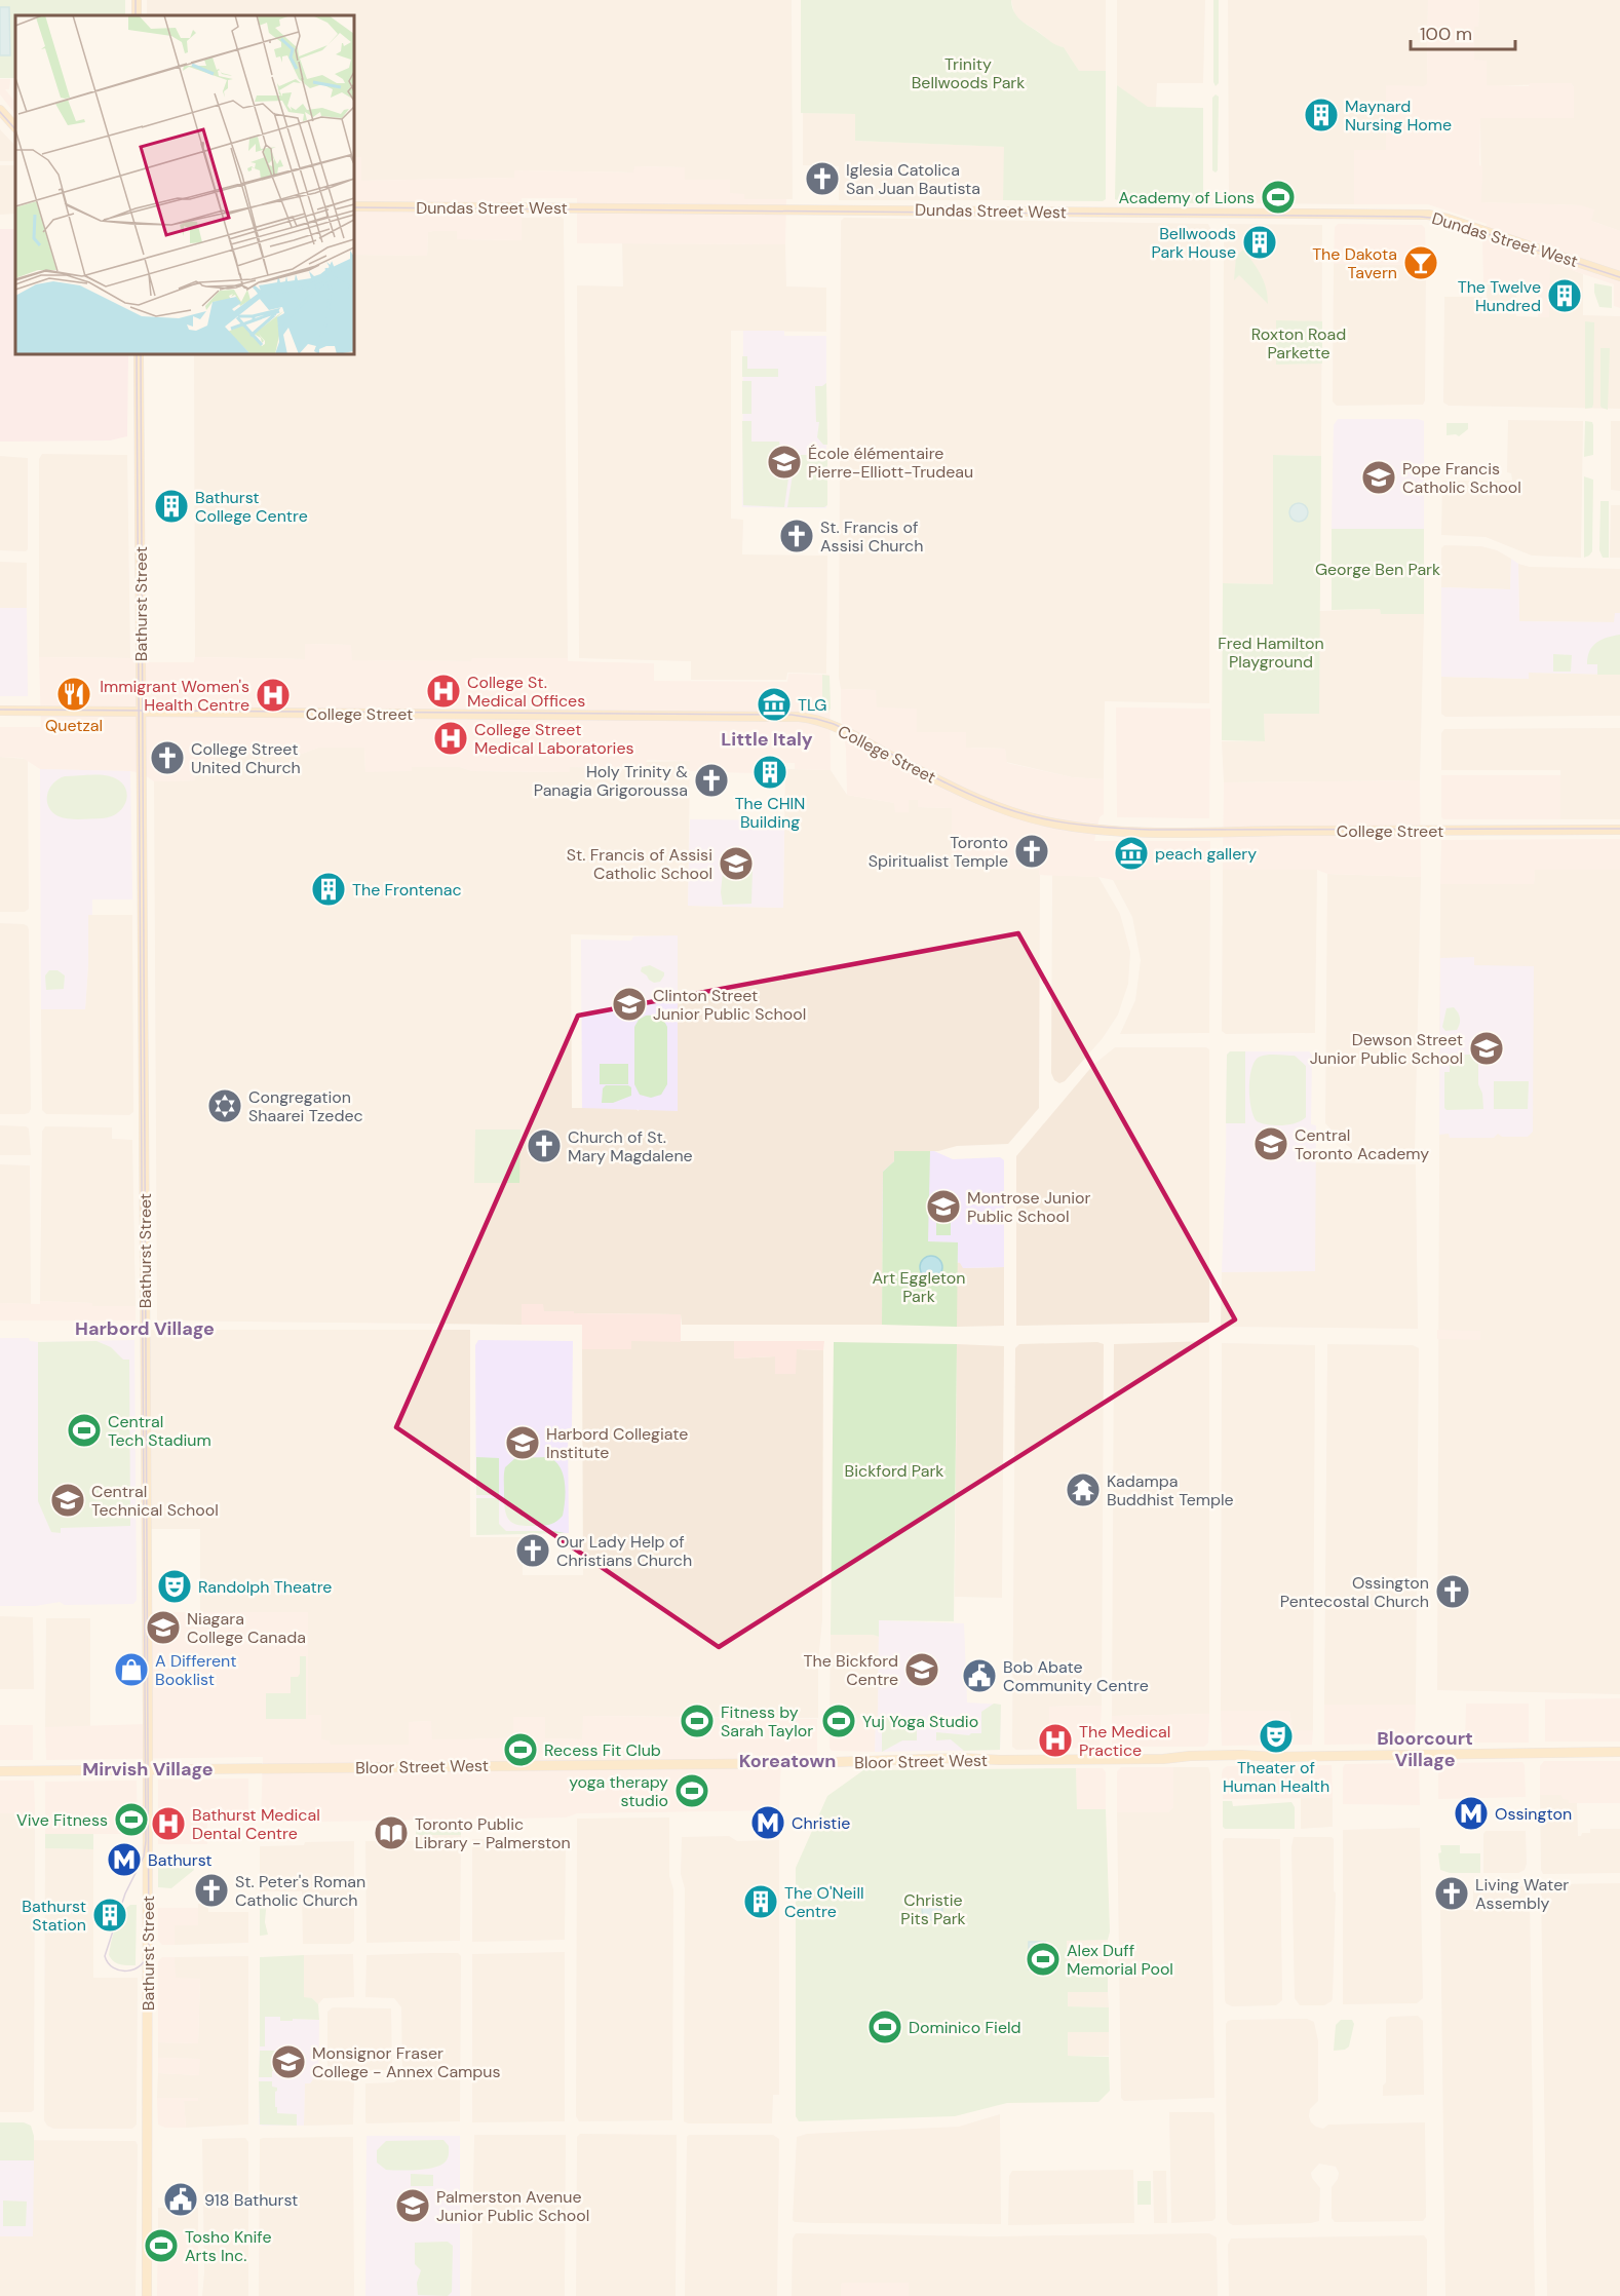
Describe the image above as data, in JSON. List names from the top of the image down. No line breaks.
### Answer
{"streets":{"main road":["Dundas Street West","Bathurst Street","College Street","Bloor Street West"]},"crossings":[["Bathurst Street","College Street"],["Bathurst Street","Bloor Street West"]],"districts":["Little Italy","Harbord Village","Bloorcourt Village","Koreatown","Mirvish Village"],"parks":["Trinity Bellwoods Park","Roxton Road Parkette","George Ben Park","Fred Hamilton Playground","Art Eggleton Park","Bickford Park","Christie Pits Park"],"places":{"building":["Maynard Nursing Home","Bellwoods Park House","The Twelve Hundred","Bathurst College Centre","The CHIN Building","The Frontenac","The O'Neill Centre","Bathurst Station"],"church":["Iglesia Catolica San Juan Bautista","St. Francis of Assisi Church","College Street United Church","Holy Trinity & Panagia Grigoroussa","Toronto Spiritualist Temple","Church of St. Mary Magdalene","Our Lady Help of Christians Church","Ossington Pentecostal Church","St. Peter's Roman Catholic Church","Living Water Assembly"],"sports":["Academy of Lions","Central Tech Stadium","Fitness by Sarah Taylor","Yuj Yoga Studio","Recess Fit Club","yoga therapy studio","Vive Fitness","Alex Duff Memorial Pool","Dominico Field","Tosho Knife Arts Inc."],"bar":["The Dakota Tavern"],"school or university":["École élémentaire Pierre-Elliott-Trudeau","Pope Francis Catholic School","St. Francis of Assisi Catholic School","Clinton Street Junior Public School","Dewson Street Junior Public School","Central Toronto Academy","Montrose Junior Public School","Harbord Collegiate Institute","Central Technical School","Niagara College Canada","The Bickford Centre","Monsignor Fraser College - Annex Campus","Palmerston Avenue Junior Public School"],"hospital":["College St. Medical Offices","Immigrant Women's Health Centre","College Street Medical Laboratories","The Medical Practice","Bathurst Medical Dental Centre"],"restaurant":["Quetzal"],"museum":["TLG","peach gallery"],"synagogue":["Congregation Shaarei Tzedec"],"temple":["Kadampa Buddhist Temple"],"theatre":["Randolph Theatre","Theater of Human Health"],"shop":["A Different Booklist"],"public building":["Bob Abate Community Centre","918 Bathurst"],"metro station":["Ossington","Christie","Bathurst"],"library":["Toronto Public Library - Palmerston"]},"scale_bar":"100 m"}
